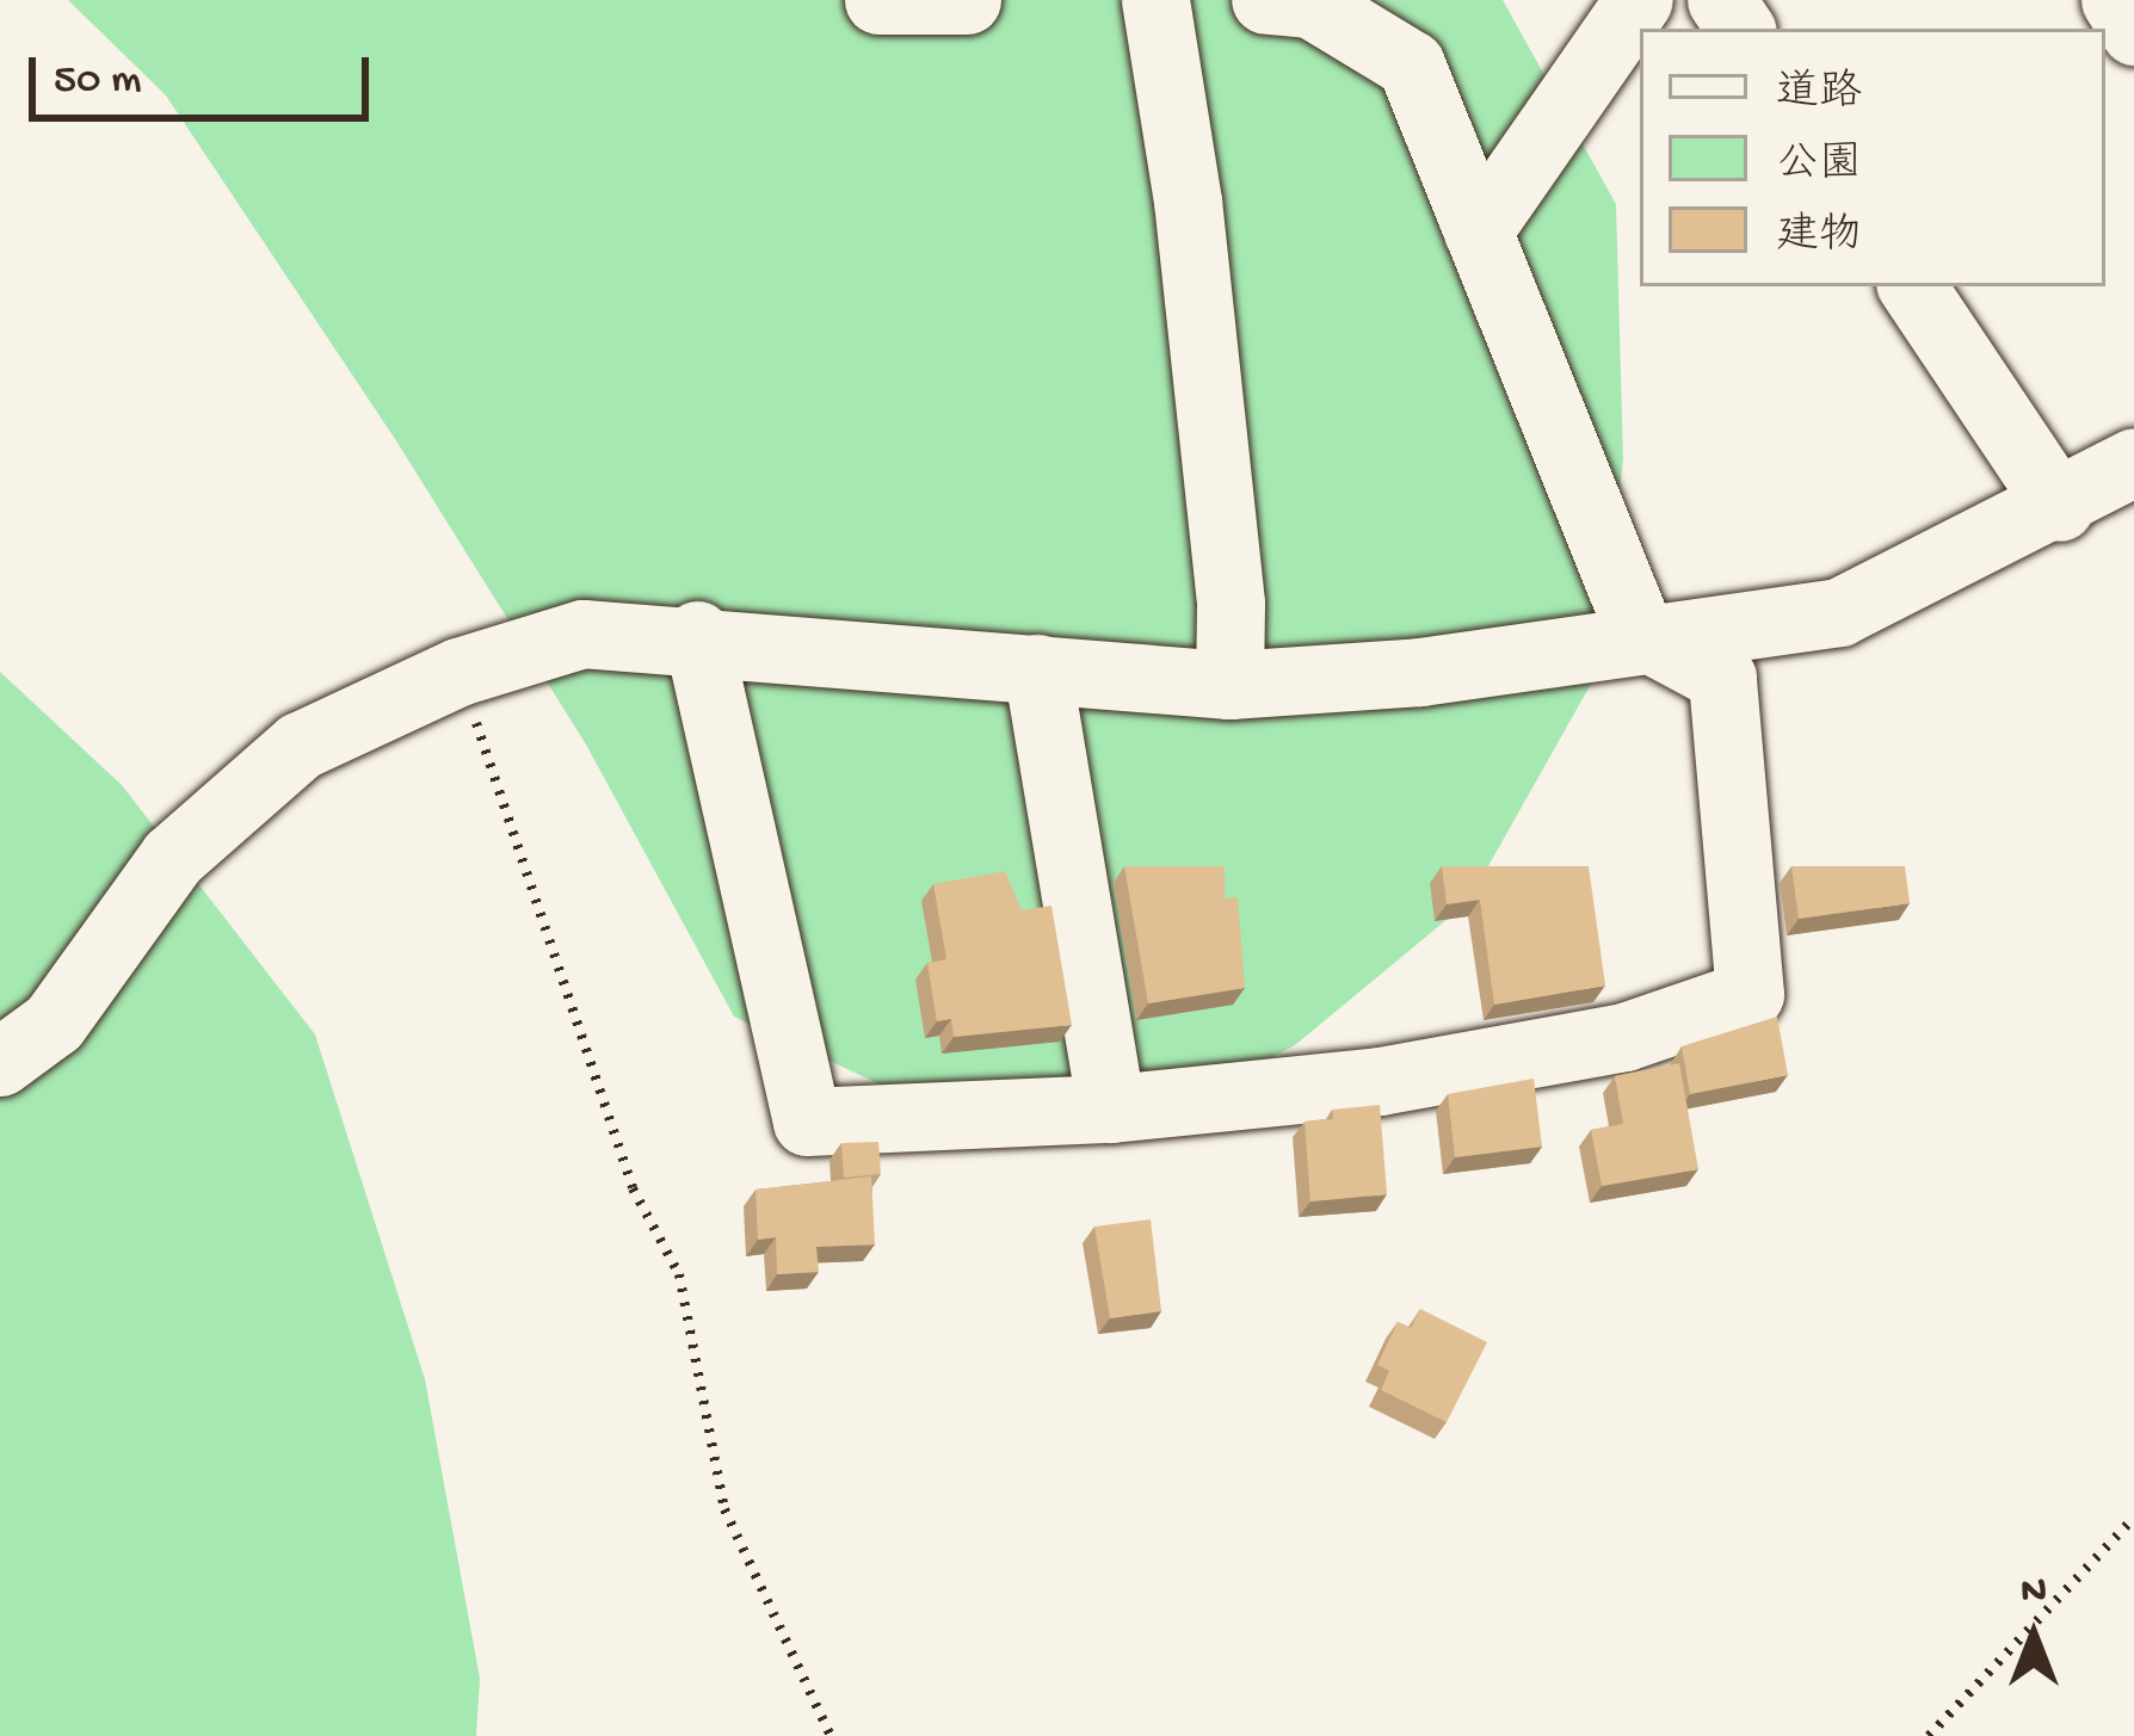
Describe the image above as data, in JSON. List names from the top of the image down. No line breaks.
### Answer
{"legend":["道路","公園","建物"],"scale_bar":"50 m","north":"top"}
